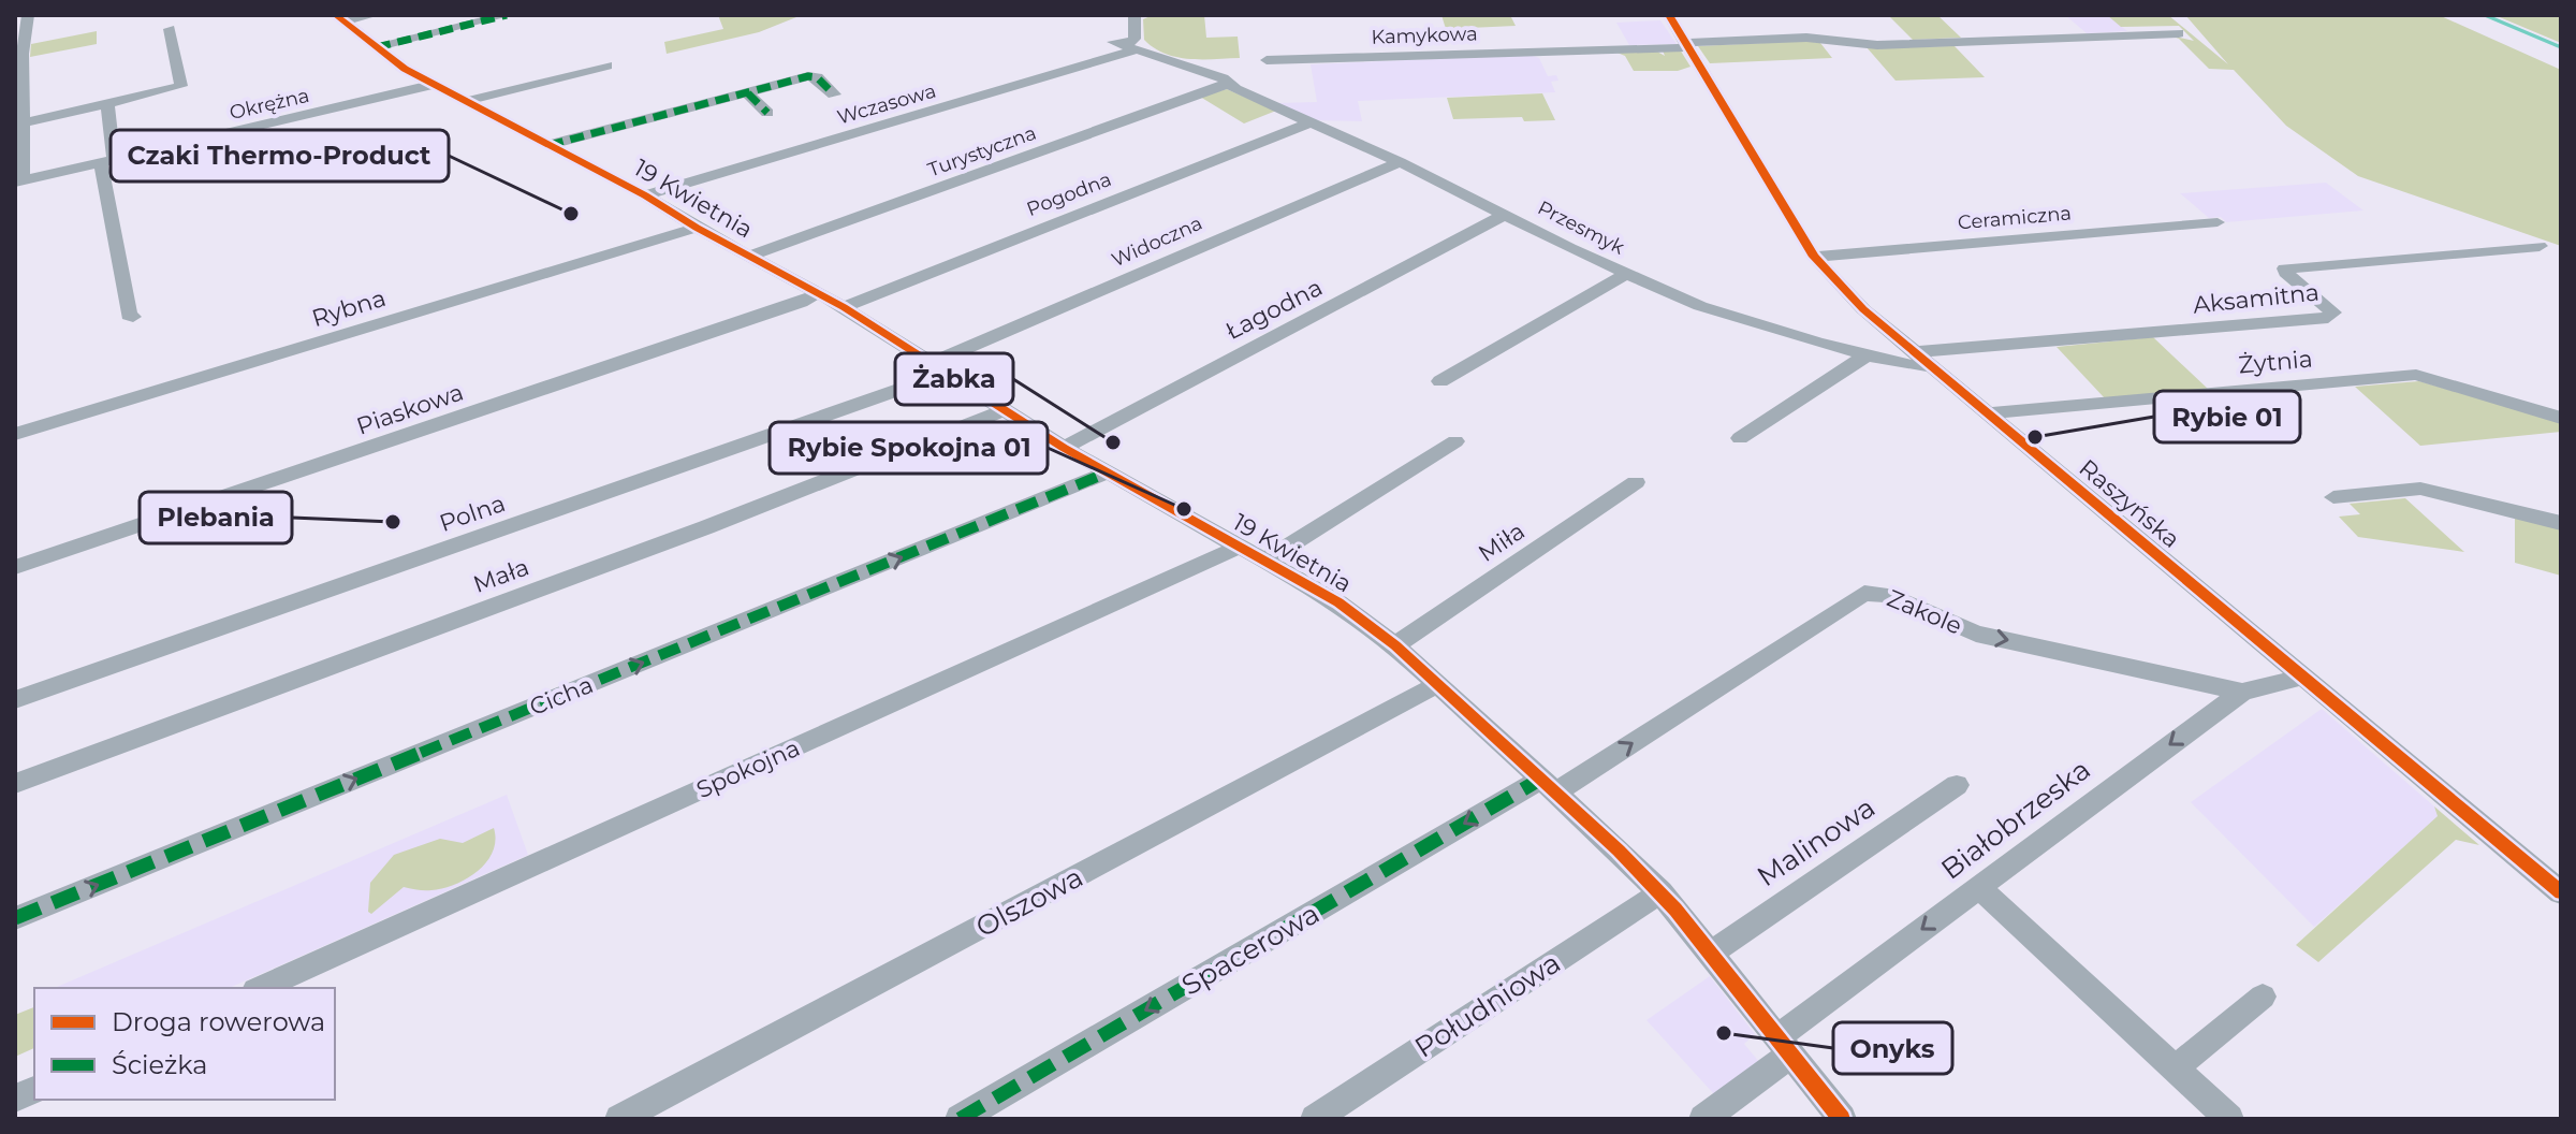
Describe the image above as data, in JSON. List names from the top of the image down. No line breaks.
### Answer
{"streets":{"street":["Kamykowa","Okrężna","Wczasowa","Turystyczna","Pogodna","19 Kwietnia","Ceramiczna","Przesmyk","Widoczna","Aksamitna","Rybna","Łagodna","Żytnia","Piaskowa","Raszyńska","Polna","Miła","Mała","Zakole","Cicha","Spokojna","Białobrzeska","Malinowa","Olszowa","Spacerowa","Południowa"]},"crossings":[["Kamykowa","Raszyńska"],["Okrężna","19 Kwietnia"],["Wczasowa","19 Kwietnia"],["Wczasowa","Przesmyk"],["Turystyczna","19 Kwietnia"],["Turystyczna","Przesmyk"],["Pogodna","19 Kwietnia"],["Pogodna","Przesmyk"],["19 Kwietnia","Widoczna"],["19 Kwietnia","Rybna"],["19 Kwietnia","Łagodna"],["19 Kwietnia","Piaskowa"],["19 Kwietnia","Polna"],["19 Kwietnia","Miła"],["19 Kwietnia","Mała"],["19 Kwietnia","Zakole"],["19 Kwietnia","Cicha"],["19 Kwietnia","Spokojna"],["19 Kwietnia","Białobrzeska"],["19 Kwietnia","Malinowa"],["19 Kwietnia","Olszowa"],["19 Kwietnia","Spacerowa"],["19 Kwietnia","Południowa"],["Ceramiczna","Raszyńska"],["Przesmyk","Widoczna"],["Przesmyk","Łagodna"],["Przesmyk","Raszyńska"],["Widoczna","Polna"],["Aksamitna","Raszyńska"],["Żytnia","Raszyńska"],["Raszyńska","Białobrzeska"],["Zakole","Białobrzeska"],["Zakole","Spacerowa"]],"one_way":["Zakole","Cicha","Białobrzeska","Spacerowa"],"places":["Czaki Thermo-Product","Rybie 01","Żabka","Rybie Spokojna 01","Plebania","Onyks"],"legend":["Droga rowerowa","Ścieżka"]}
